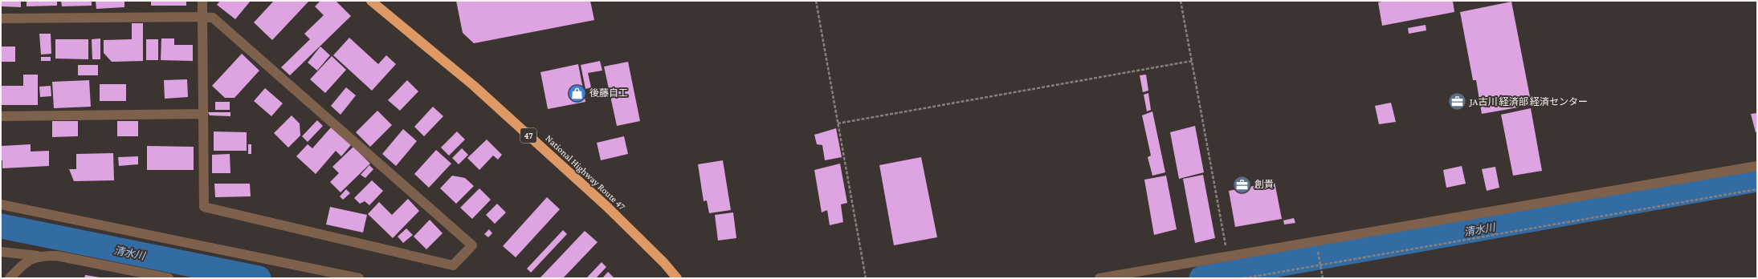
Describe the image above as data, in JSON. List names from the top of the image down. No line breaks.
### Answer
{"streets":{"highway":["47","National Highway Route 47"]},"water":["清水川"],"places":{"shop":["後藤自工"],"office":["JA古川 経済部 経済センター","創貴"]}}
